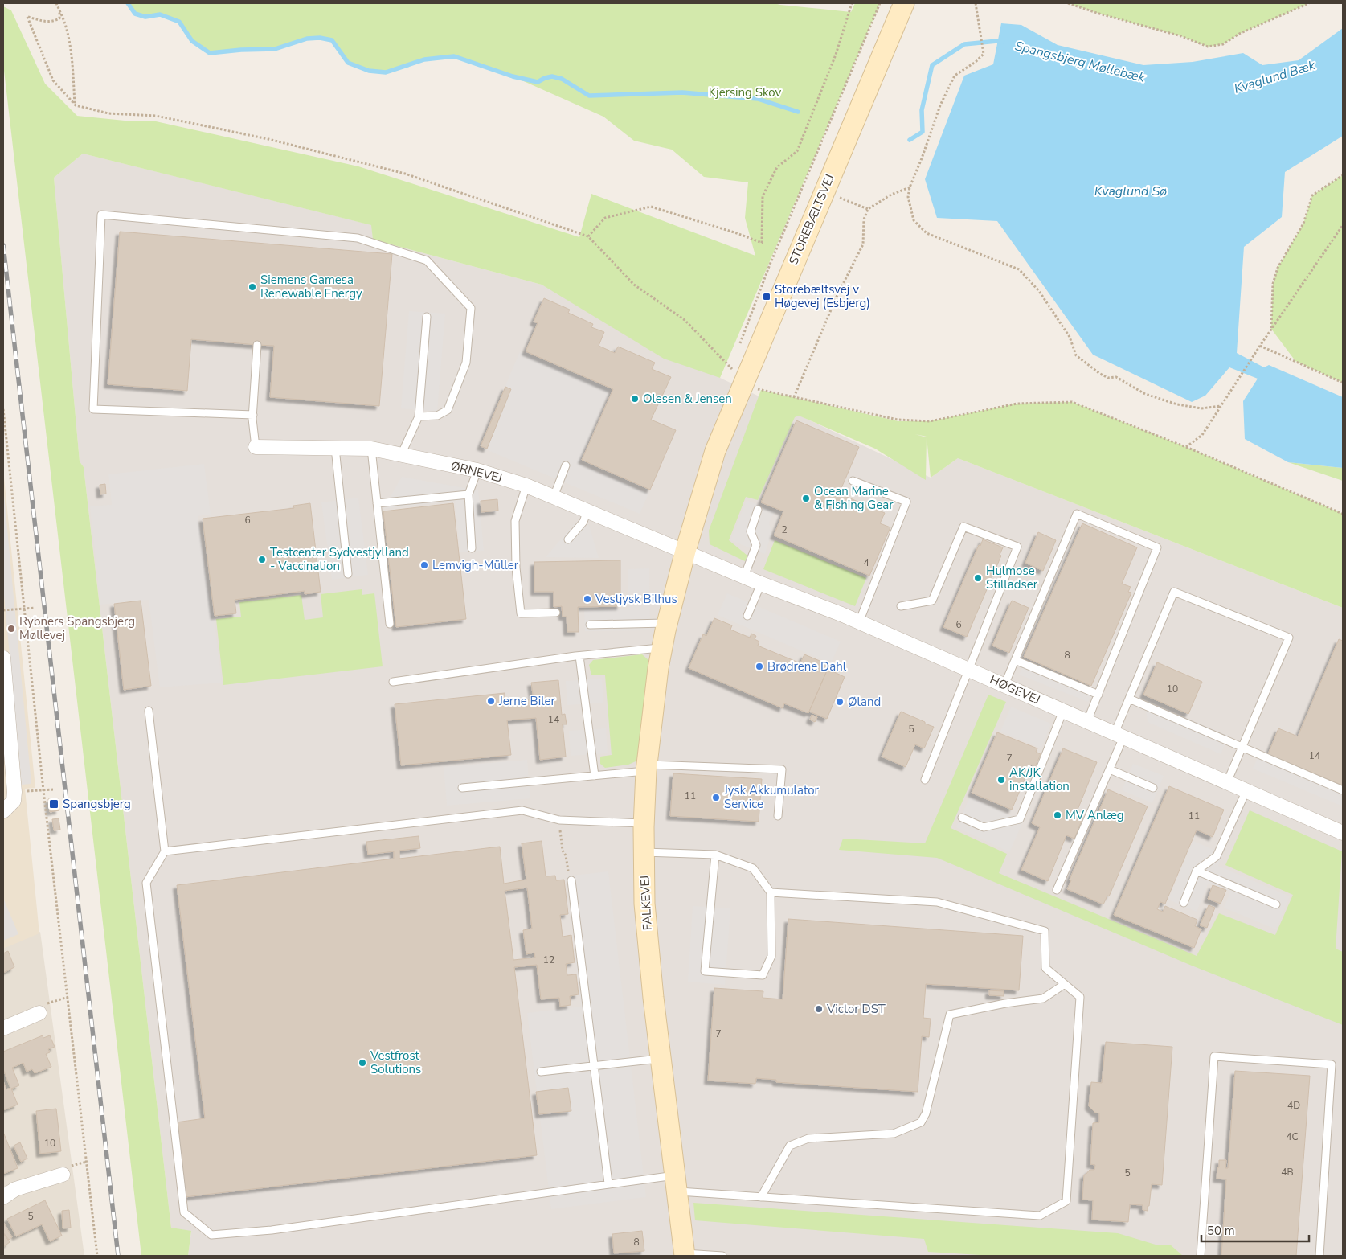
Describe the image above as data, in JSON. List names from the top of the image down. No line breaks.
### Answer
{"streets":{"street":["STOREBÆLTSVEJ","ØRNEVEJ","HØGEVEJ","FALKEVEJ"]},"crossings":[["STOREBÆLTSVEJ","ØRNEVEJ"],["STOREBÆLTSVEJ","HØGEVEJ"],["STOREBÆLTSVEJ","FALKEVEJ"],["ØRNEVEJ","HØGEVEJ"],["ØRNEVEJ","FALKEVEJ"],["HØGEVEJ","FALKEVEJ"]],"water":["Spangsbjerg Møllebæk","Kvaglund Bæk","Kvaglund Sø"],"parks":["Kjersing Skov"],"places":{"other":["Siemens Gamesa Renewable Energy","Olesen & Jensen","Ocean Marine & Fishing Gear","Testcenter Sydvestjylland - Vaccination","Lemvigh-Müller","Hulmose Stilladser","Vestjysk Bilhus","Rybners Spangsbjerg Møllevej","Brødrene Dahl","Jerne Biler","Øland","AK/JK installation","Jysk Akkumulator Service","MV Anlæg","Victor DST","Vestfrost Solutions"],"transit":["Storebæltsvej v Høgevej (Esbjerg)","Spangsbjerg"]},"house_numbers":["6","2","4","6","8","10","14","5","14","7","11","11","12","7","4D","4C","10","4B","5","5","8"],"scale_bar":"50 m"}
